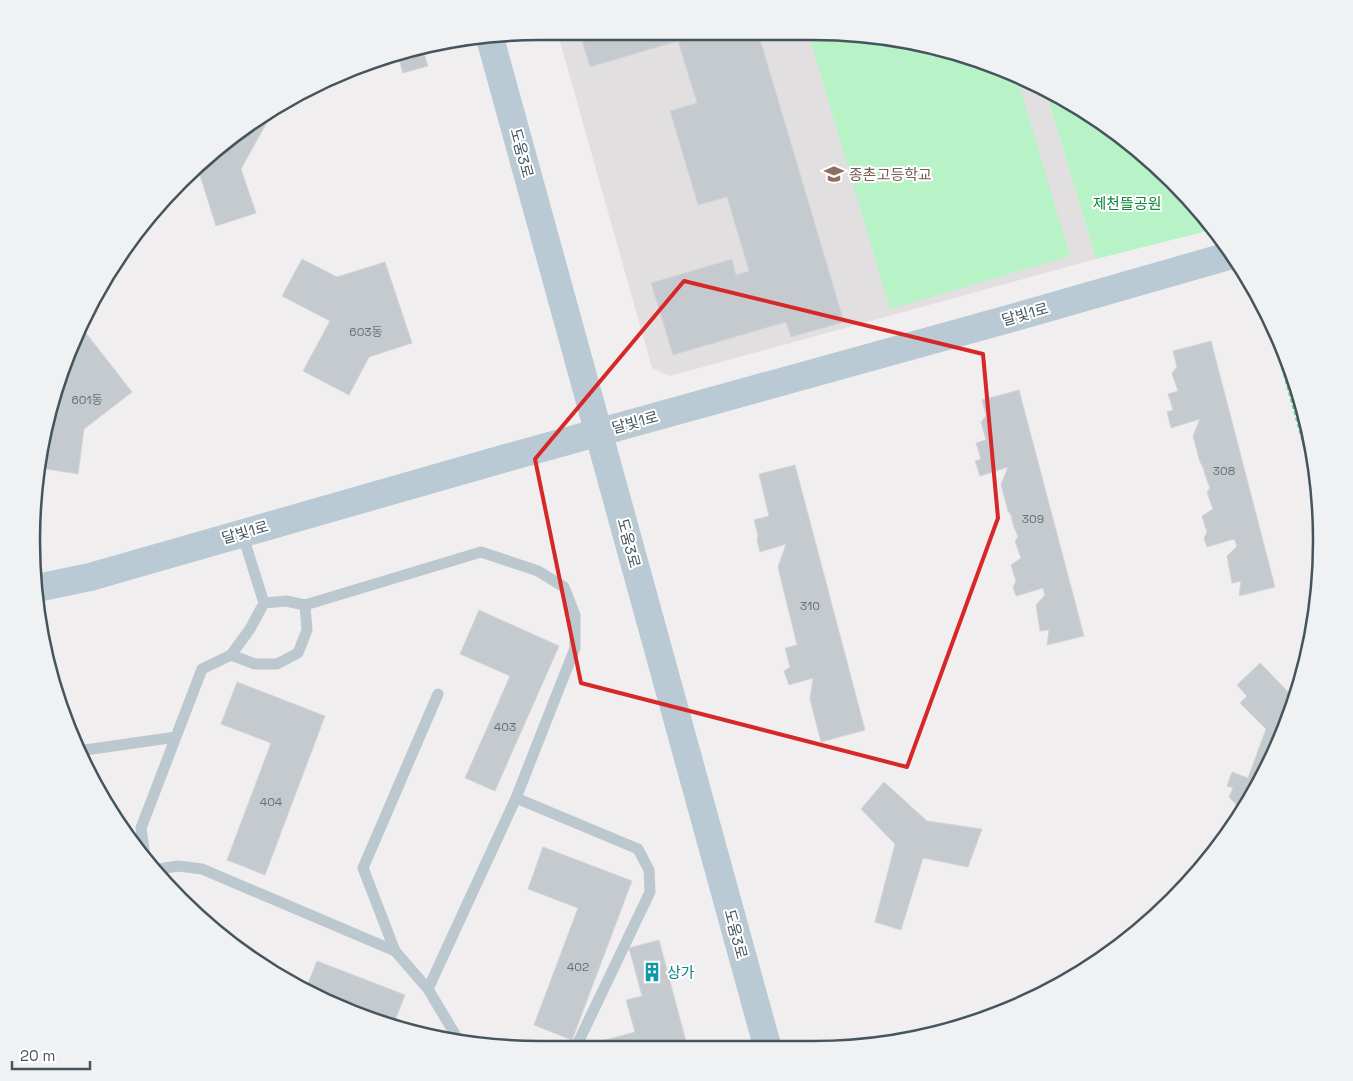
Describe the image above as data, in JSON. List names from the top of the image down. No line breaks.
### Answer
{"streets":{"street":["도움3로","달빛1로"]},"crossings":[["도움3로","달빛1로"]],"parks":["제천뜰공원"],"places":{"school or university":["종촌고등학교"],"building":["상가"]},"house_numbers":["603동","601동","308","309","310","403","404","402"],"scale_bar":"20 m"}
